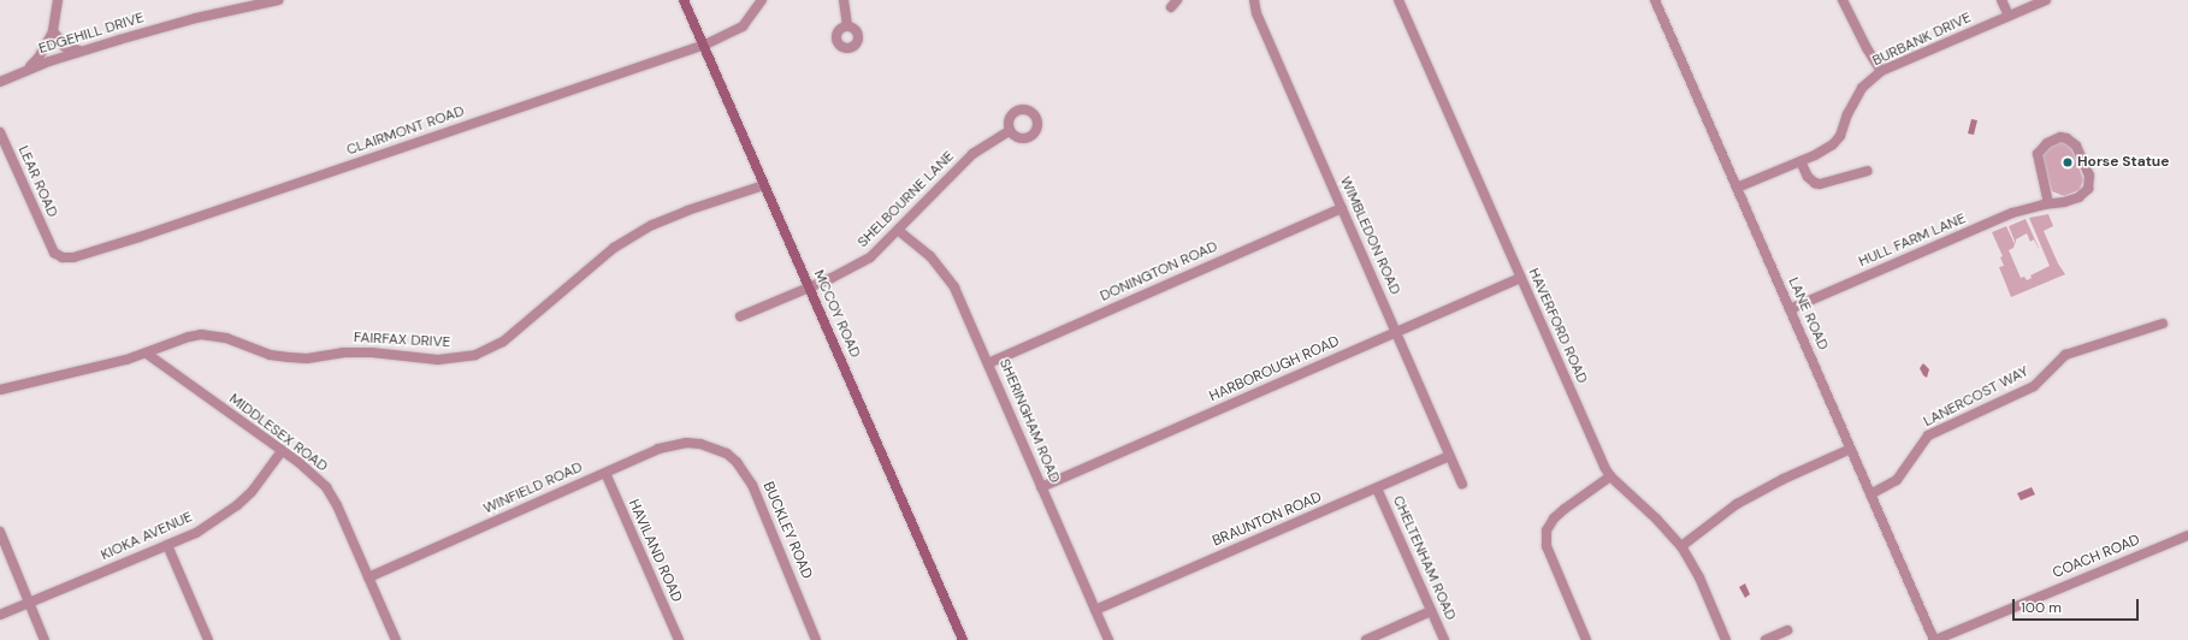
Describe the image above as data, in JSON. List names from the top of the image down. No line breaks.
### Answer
{"streets":{"main road":["MCCOY ROAD"],"street":["EDGEHILL DRIVE","BURBANK DRIVE","CLAIRMONT ROAD","LEAR ROAD","SHELBOURNE LANE","WIMBLEDON ROAD","HULL FARM LANE","DONINGTON ROAD","LANE ROAD","HAVERFORD ROAD","FAIRFAX DRIVE","HARBOROUGH ROAD","LANERCOST WAY","SHERINGHAM ROAD","MIDDLESEX ROAD","WINFIELD ROAD","BRAUNTON ROAD","BUCKLEY ROAD","KIOKA AVENUE","HAVILAND ROAD","COACH ROAD","CHELTENHAM ROAD"]},"crossings":[["BURBANK DRIVE","LANE ROAD"],["CLAIRMONT ROAD","LEAR ROAD"],["CLAIRMONT ROAD","MCCOY ROAD"],["SHELBOURNE LANE","MCCOY ROAD"],["SHELBOURNE LANE","SHERINGHAM ROAD"],["WIMBLEDON ROAD","DONINGTON ROAD"],["WIMBLEDON ROAD","HARBOROUGH ROAD"],["WIMBLEDON ROAD","BRAUNTON ROAD"],["HULL FARM LANE","LANE ROAD"],["DONINGTON ROAD","SHERINGHAM ROAD"],["MCCOY ROAD","FAIRFAX DRIVE"],["LANE ROAD","LANERCOST WAY"],["LANE ROAD","COACH ROAD"],["HAVERFORD ROAD","HARBOROUGH ROAD"],["FAIRFAX DRIVE","MIDDLESEX ROAD"],["HARBOROUGH ROAD","SHERINGHAM ROAD"],["SHERINGHAM ROAD","BRAUNTON ROAD"],["MIDDLESEX ROAD","WINFIELD ROAD"],["MIDDLESEX ROAD","KIOKA AVENUE"],["WINFIELD ROAD","BUCKLEY ROAD"],["WINFIELD ROAD","HAVILAND ROAD"],["BRAUNTON ROAD","CHELTENHAM ROAD"]],"places":["Horse Statue"],"scale_bar":"100 m"}
